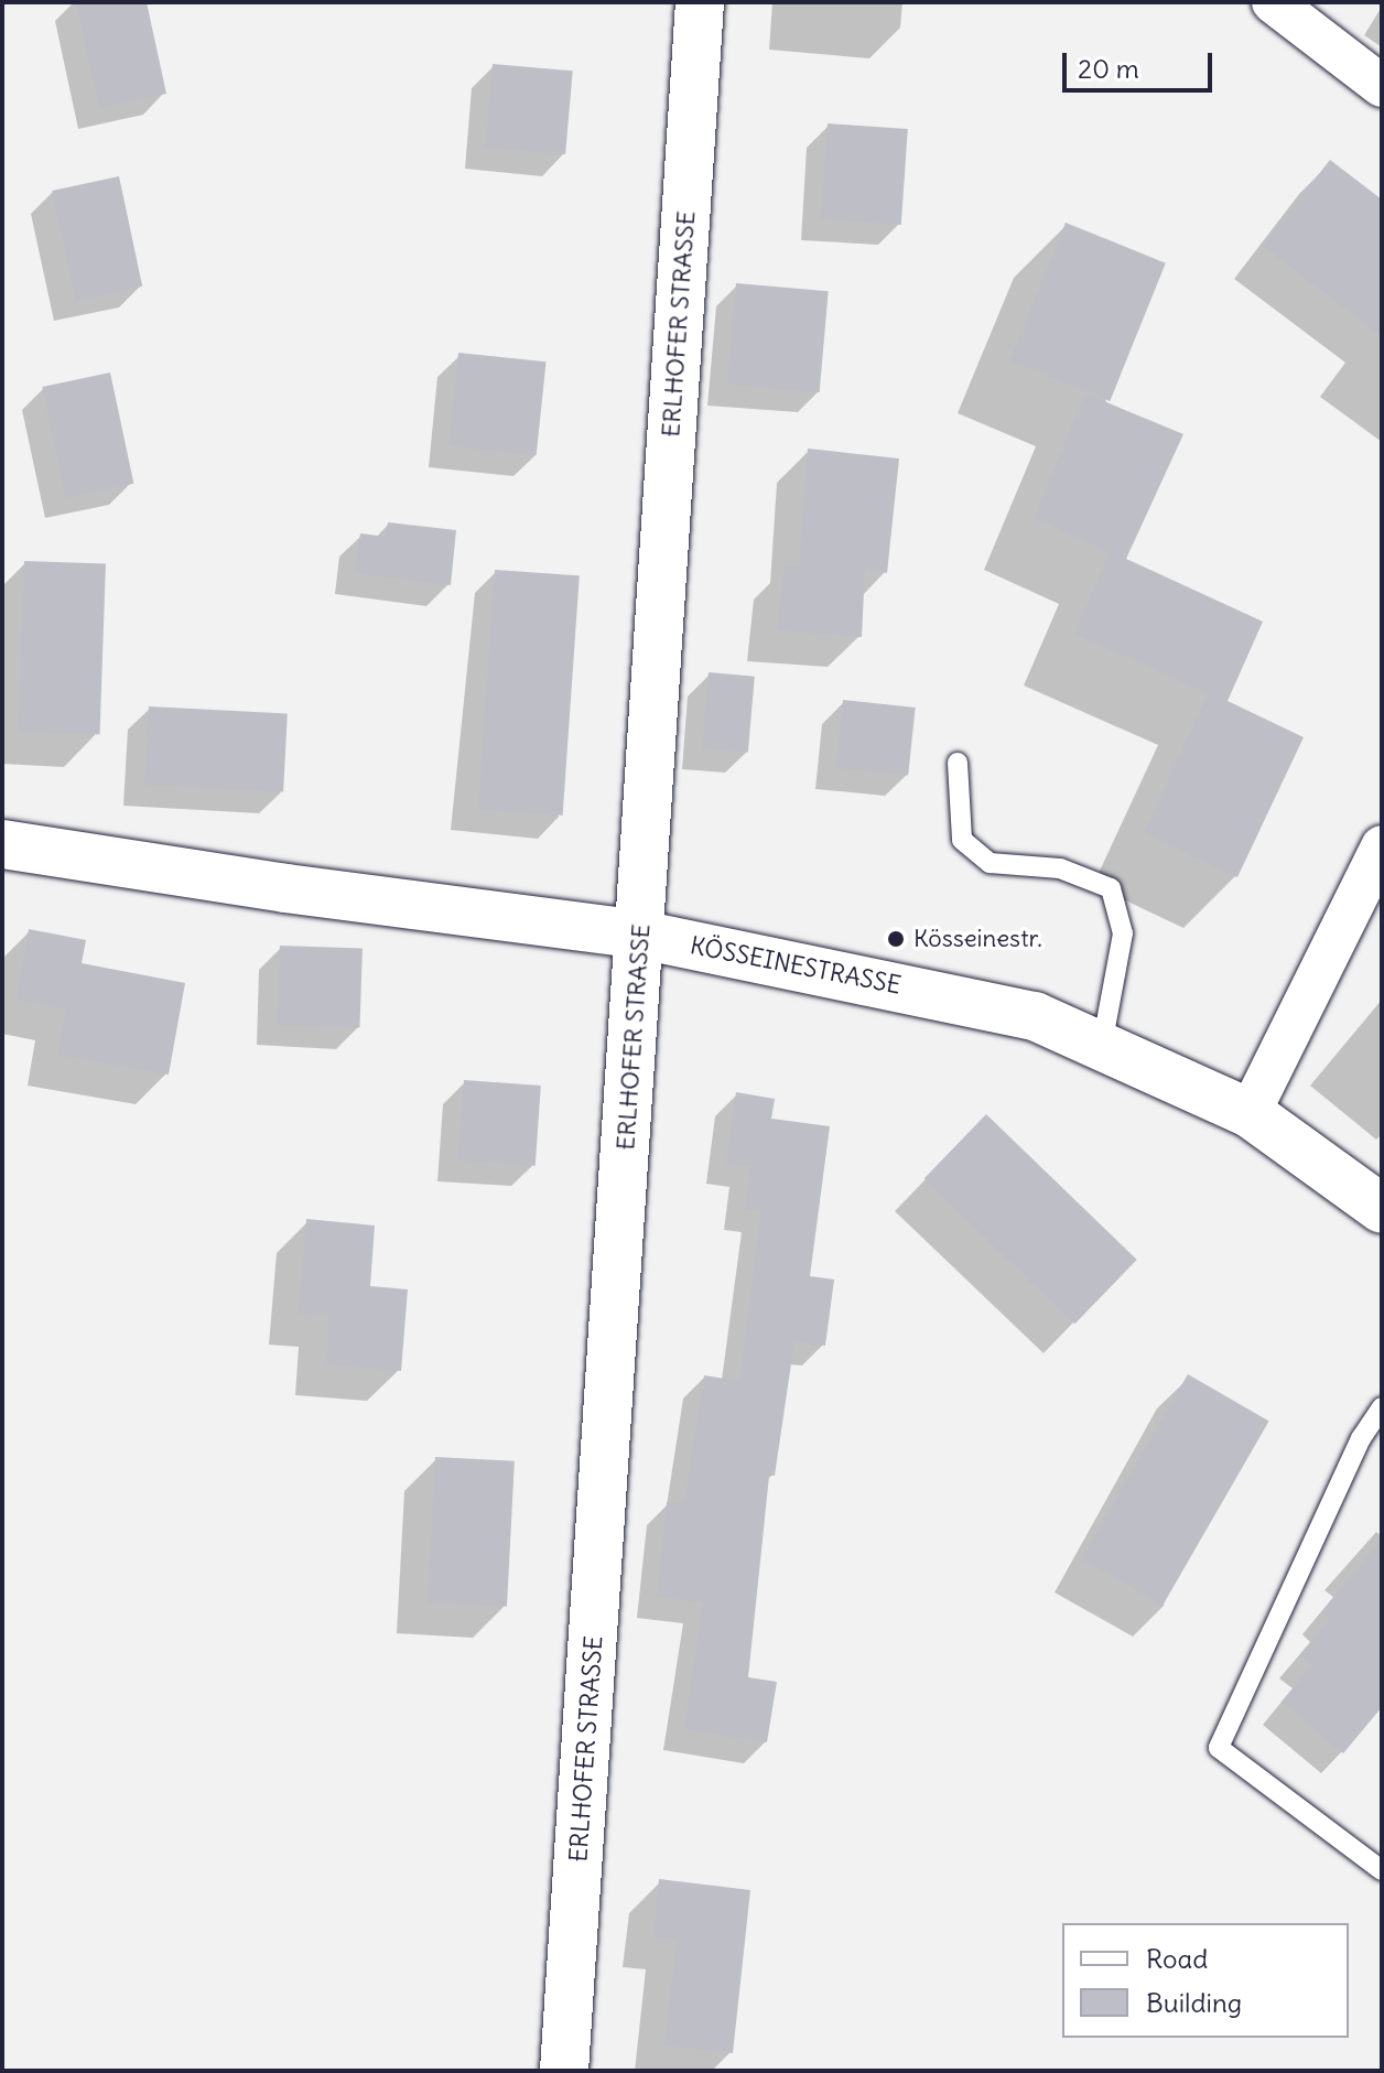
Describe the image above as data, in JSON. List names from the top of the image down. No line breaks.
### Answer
{"streets":{"street":["ERLHOFER STRASSE","KÖSSEINESTRASSE"]},"crossings":[["ERLHOFER STRASSE","KÖSSEINESTRASSE"]],"places":["Kösseinestr."],"legend":["Road","Building"],"scale_bar":"20 m"}
